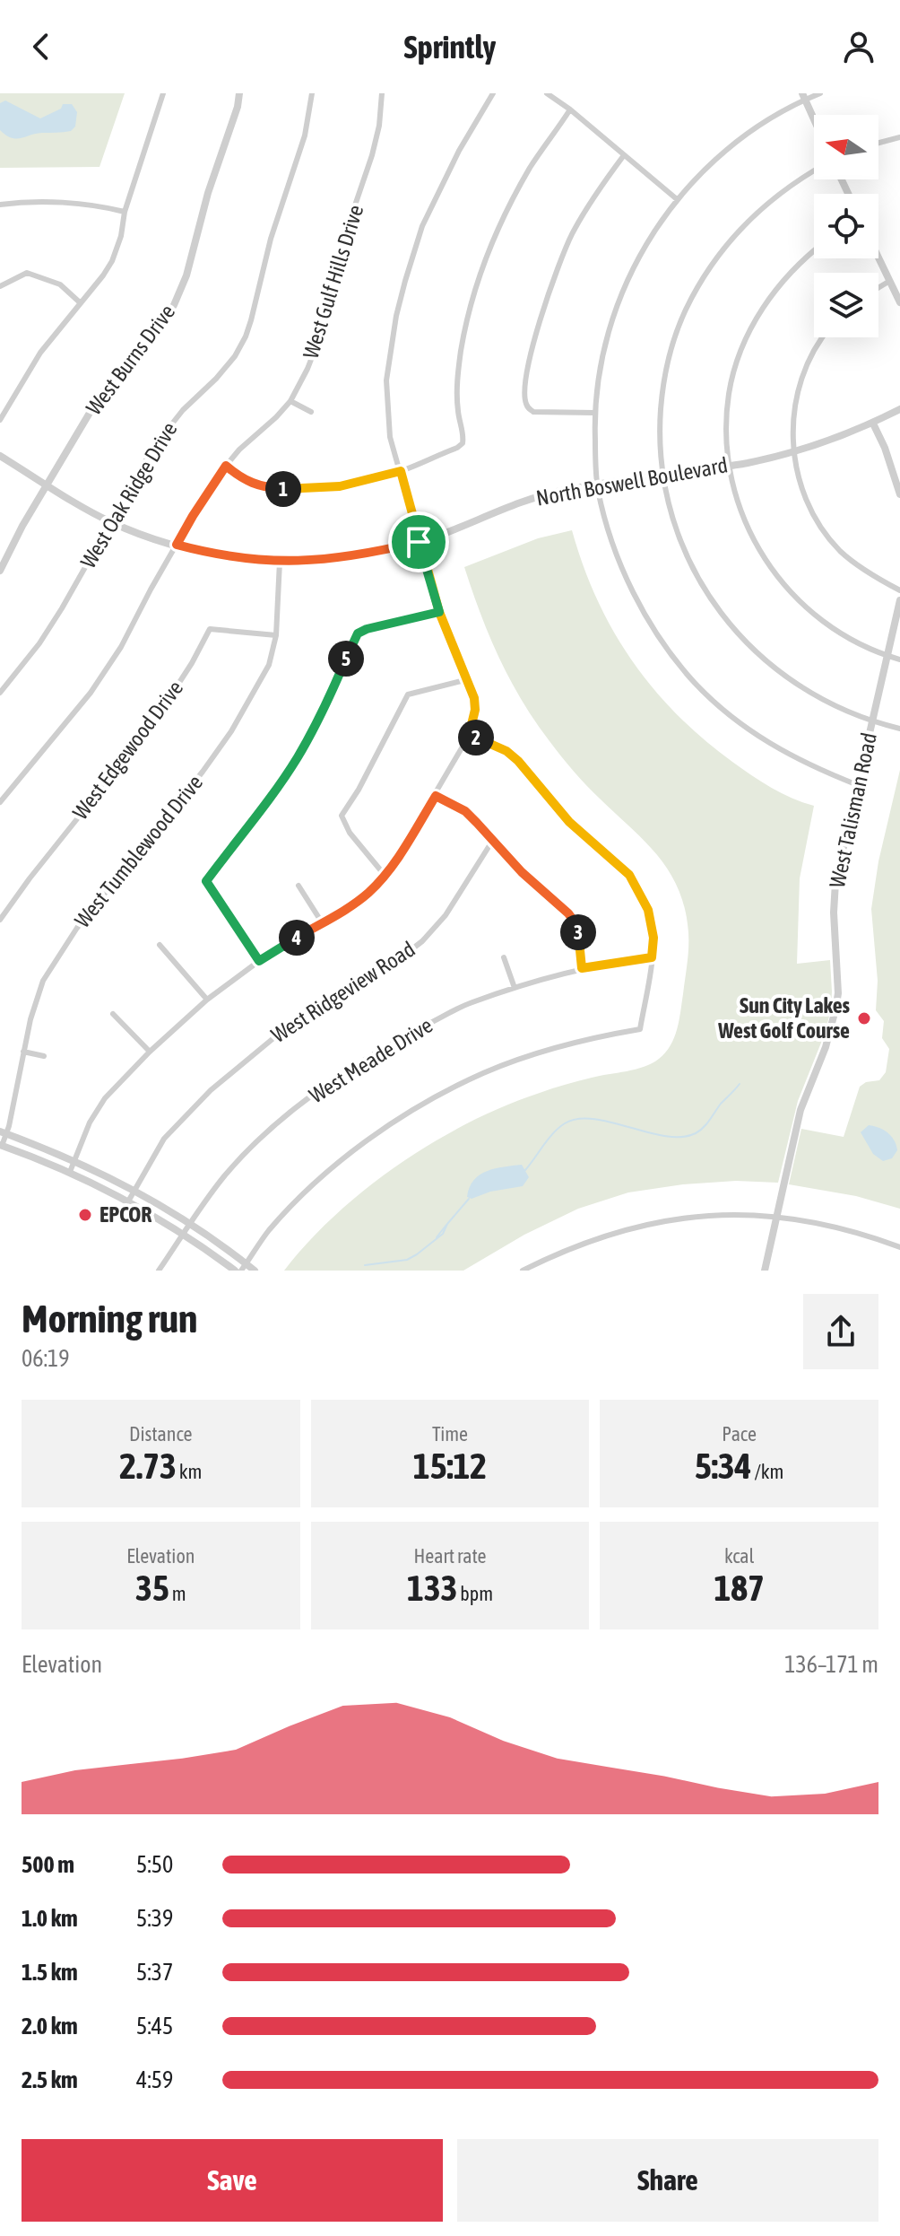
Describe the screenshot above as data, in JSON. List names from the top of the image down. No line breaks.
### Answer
{"streets":{"street":["West Gulf Hills Drive","West Burns Drive","North Boswell Boulevard","West Oak Ridge Drive","West Edgewood Drive","West Talisman Road","West Tumblewood Drive","West Ridgeview Road","West Meade Drive"]},"crossings":[["West Gulf Hills Drive","North Boswell Boulevard"],["West Burns Drive","North Boswell Boulevard"],["North Boswell Boulevard","West Oak Ridge Drive"],["North Boswell Boulevard","West Tumblewood Drive"],["West Edgewood Drive","West Tumblewood Drive"]],"places":["Sun City Lakes West Golf Course","EPCOR"],"north":"left","page":{"header":"Sprintly","pins":["1","5","2","3","4"],"heading":["Morning run","06:19"],"stats":[["Distance","2.73 km"],["Time","15:12"],["Pace","5:34 /km"],["Elevation","35 m"],["Heart rate","133 bpm"],["kcal","187"]],"chart":["Elevation","136–171 m"],"list":[{"name":"500 m","note":"5:50"},{"name":"1.0 km","note":"5:39"},{"name":"1.5 km","note":"5:37"},{"name":"2.0 km","note":"5:45"},{"name":"2.5 km","note":"4:59"}],"buttons":["Save","Share"]}}
